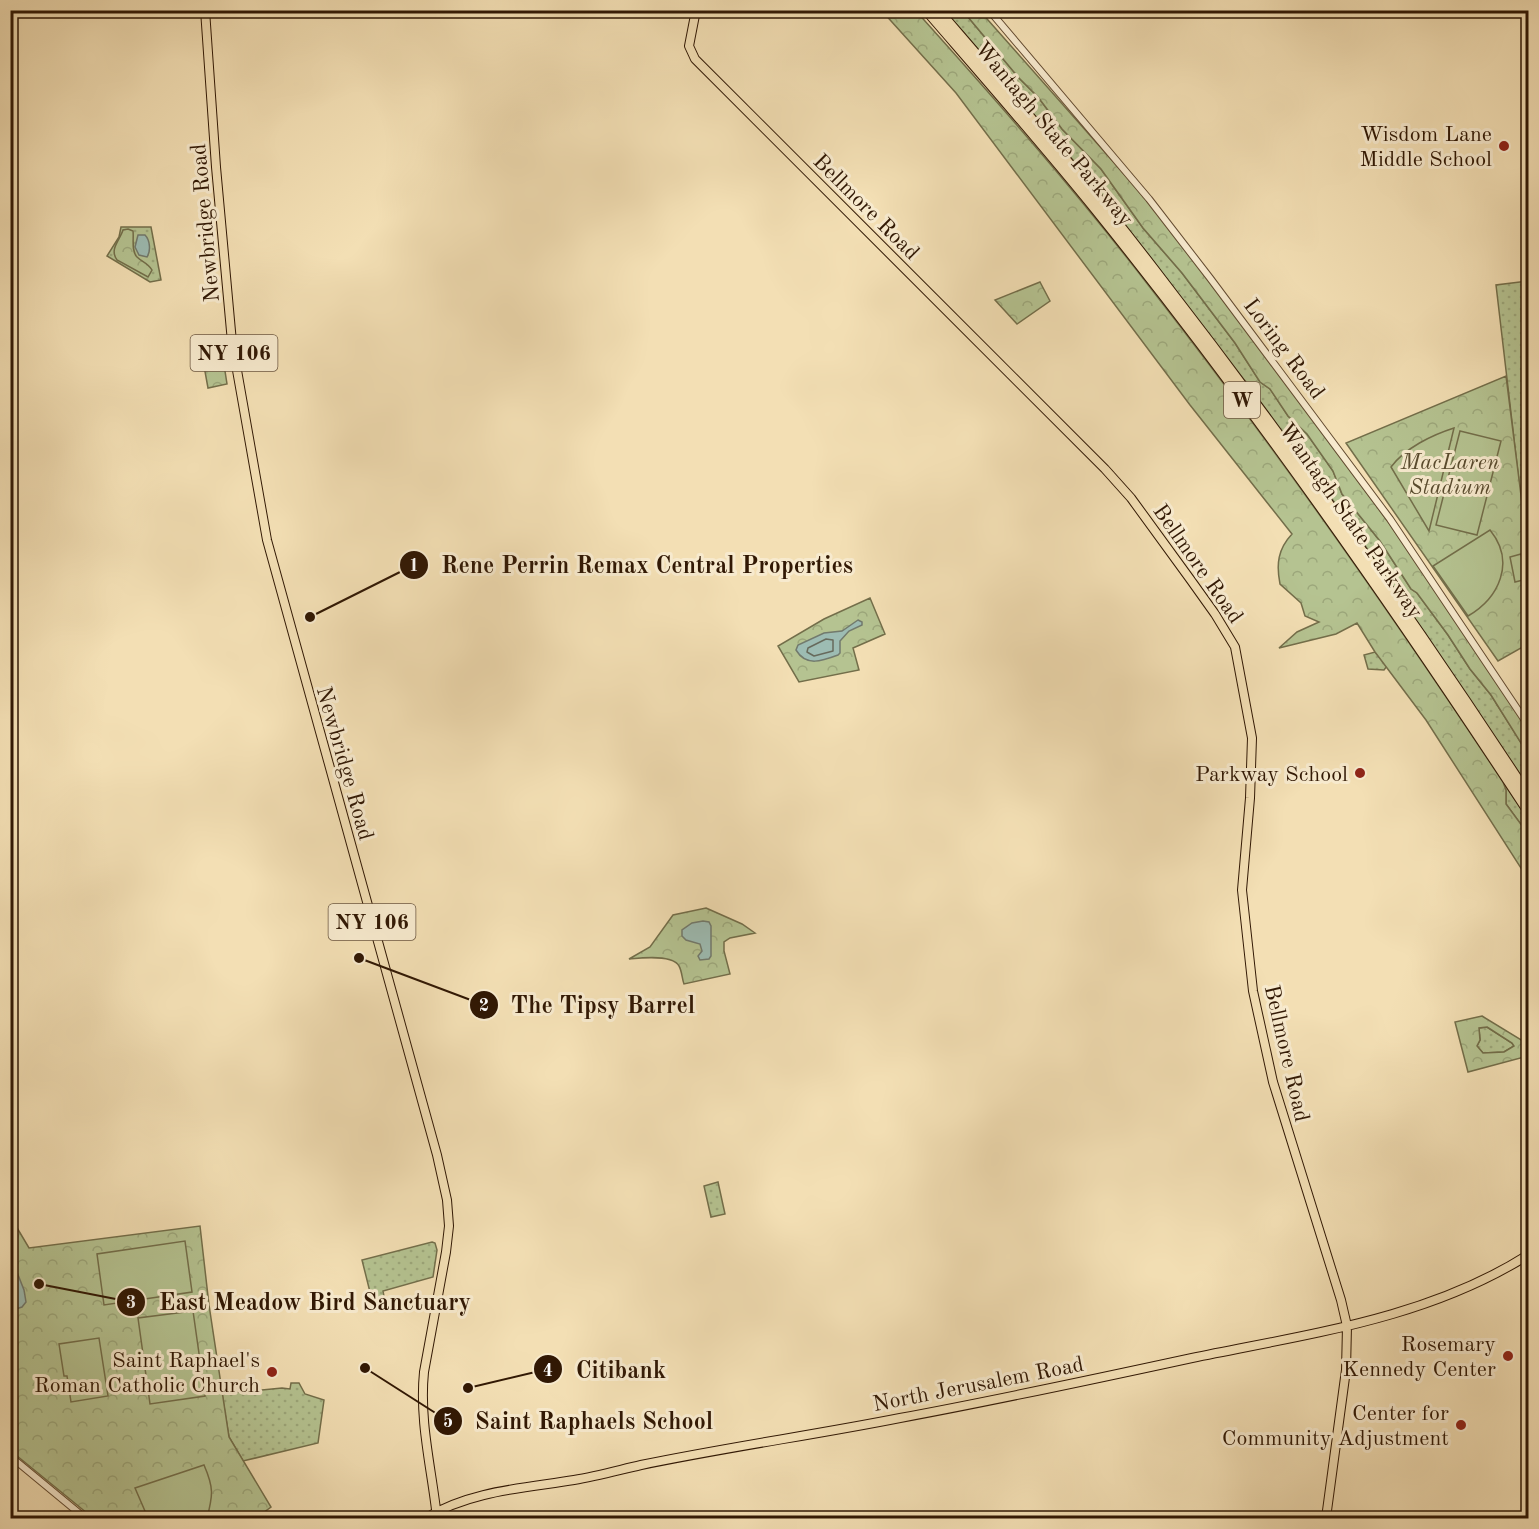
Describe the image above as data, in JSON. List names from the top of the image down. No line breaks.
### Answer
{"streets":{"highway":["Wantagh State Parkway","W"],"main road":["Bellmore Road","Newbridge Road","NY 106","North Jerusalem Road"],"street":["Loring Road"]},"crossings":[["Bellmore Road","North Jerusalem Road"],["Newbridge Road","North Jerusalem Road"]],"parks":["MacLaren Stadium"],"places":["Wisdom Lane Middle School","Rene Perrin Remax Central Properties","Parkway School","The Tipsy Barrel","East Meadow Bird Sanctuary","Rosemary Kennedy Center","Saint Raphaels School","Saint Raphael's Roman Catholic Church","Citibank","Center for Community Adjustment"]}
